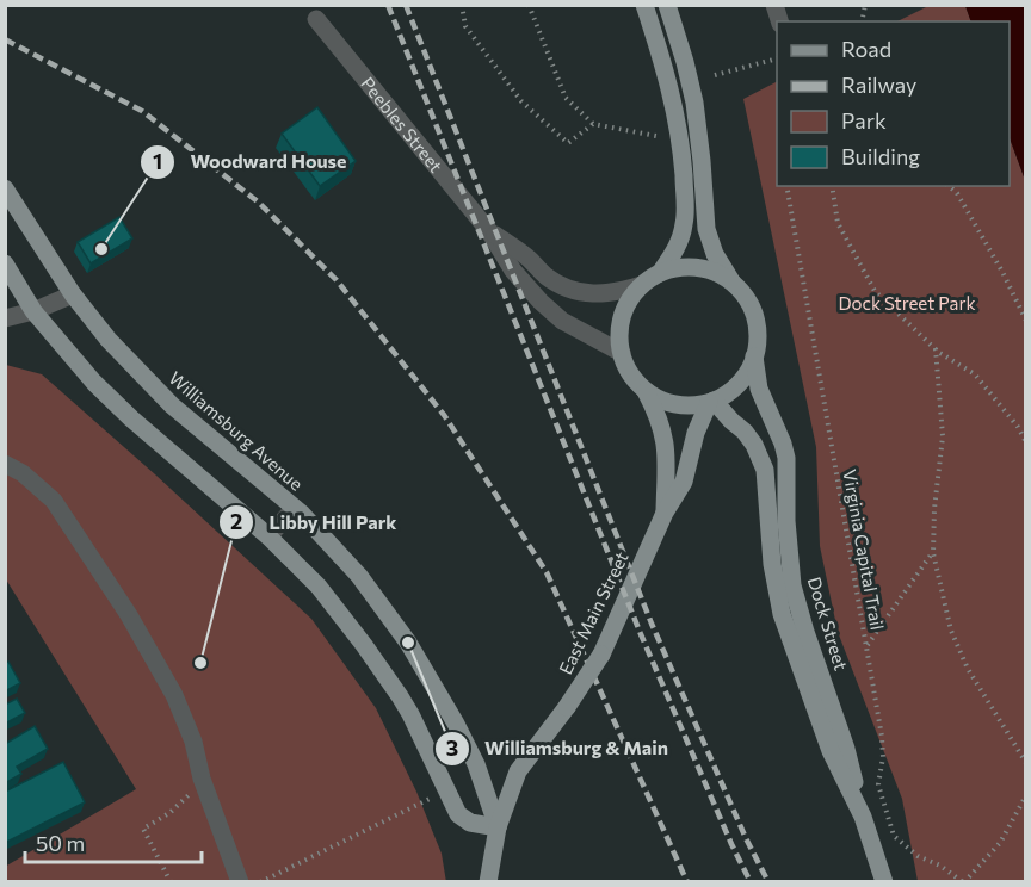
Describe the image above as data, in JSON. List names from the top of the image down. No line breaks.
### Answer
{"streets":{"main road":["Williamsburg Avenue","East Main Street","Dock Street"],"street":["Peebles Street"],"path":["Virginia Capital Trail"]},"crossings":[["Peebles Street","East Main Street"],["Peebles Street","Dock Street"],["Williamsburg Avenue","East Main Street"],["East Main Street","Dock Street"]],"parks":["Dock Street Park"],"places":["Woodward House","Williamsburg & Main","Libby Hill Park"],"legend":["Road","Railway","Park","Building"],"scale_bar":"50 m"}
